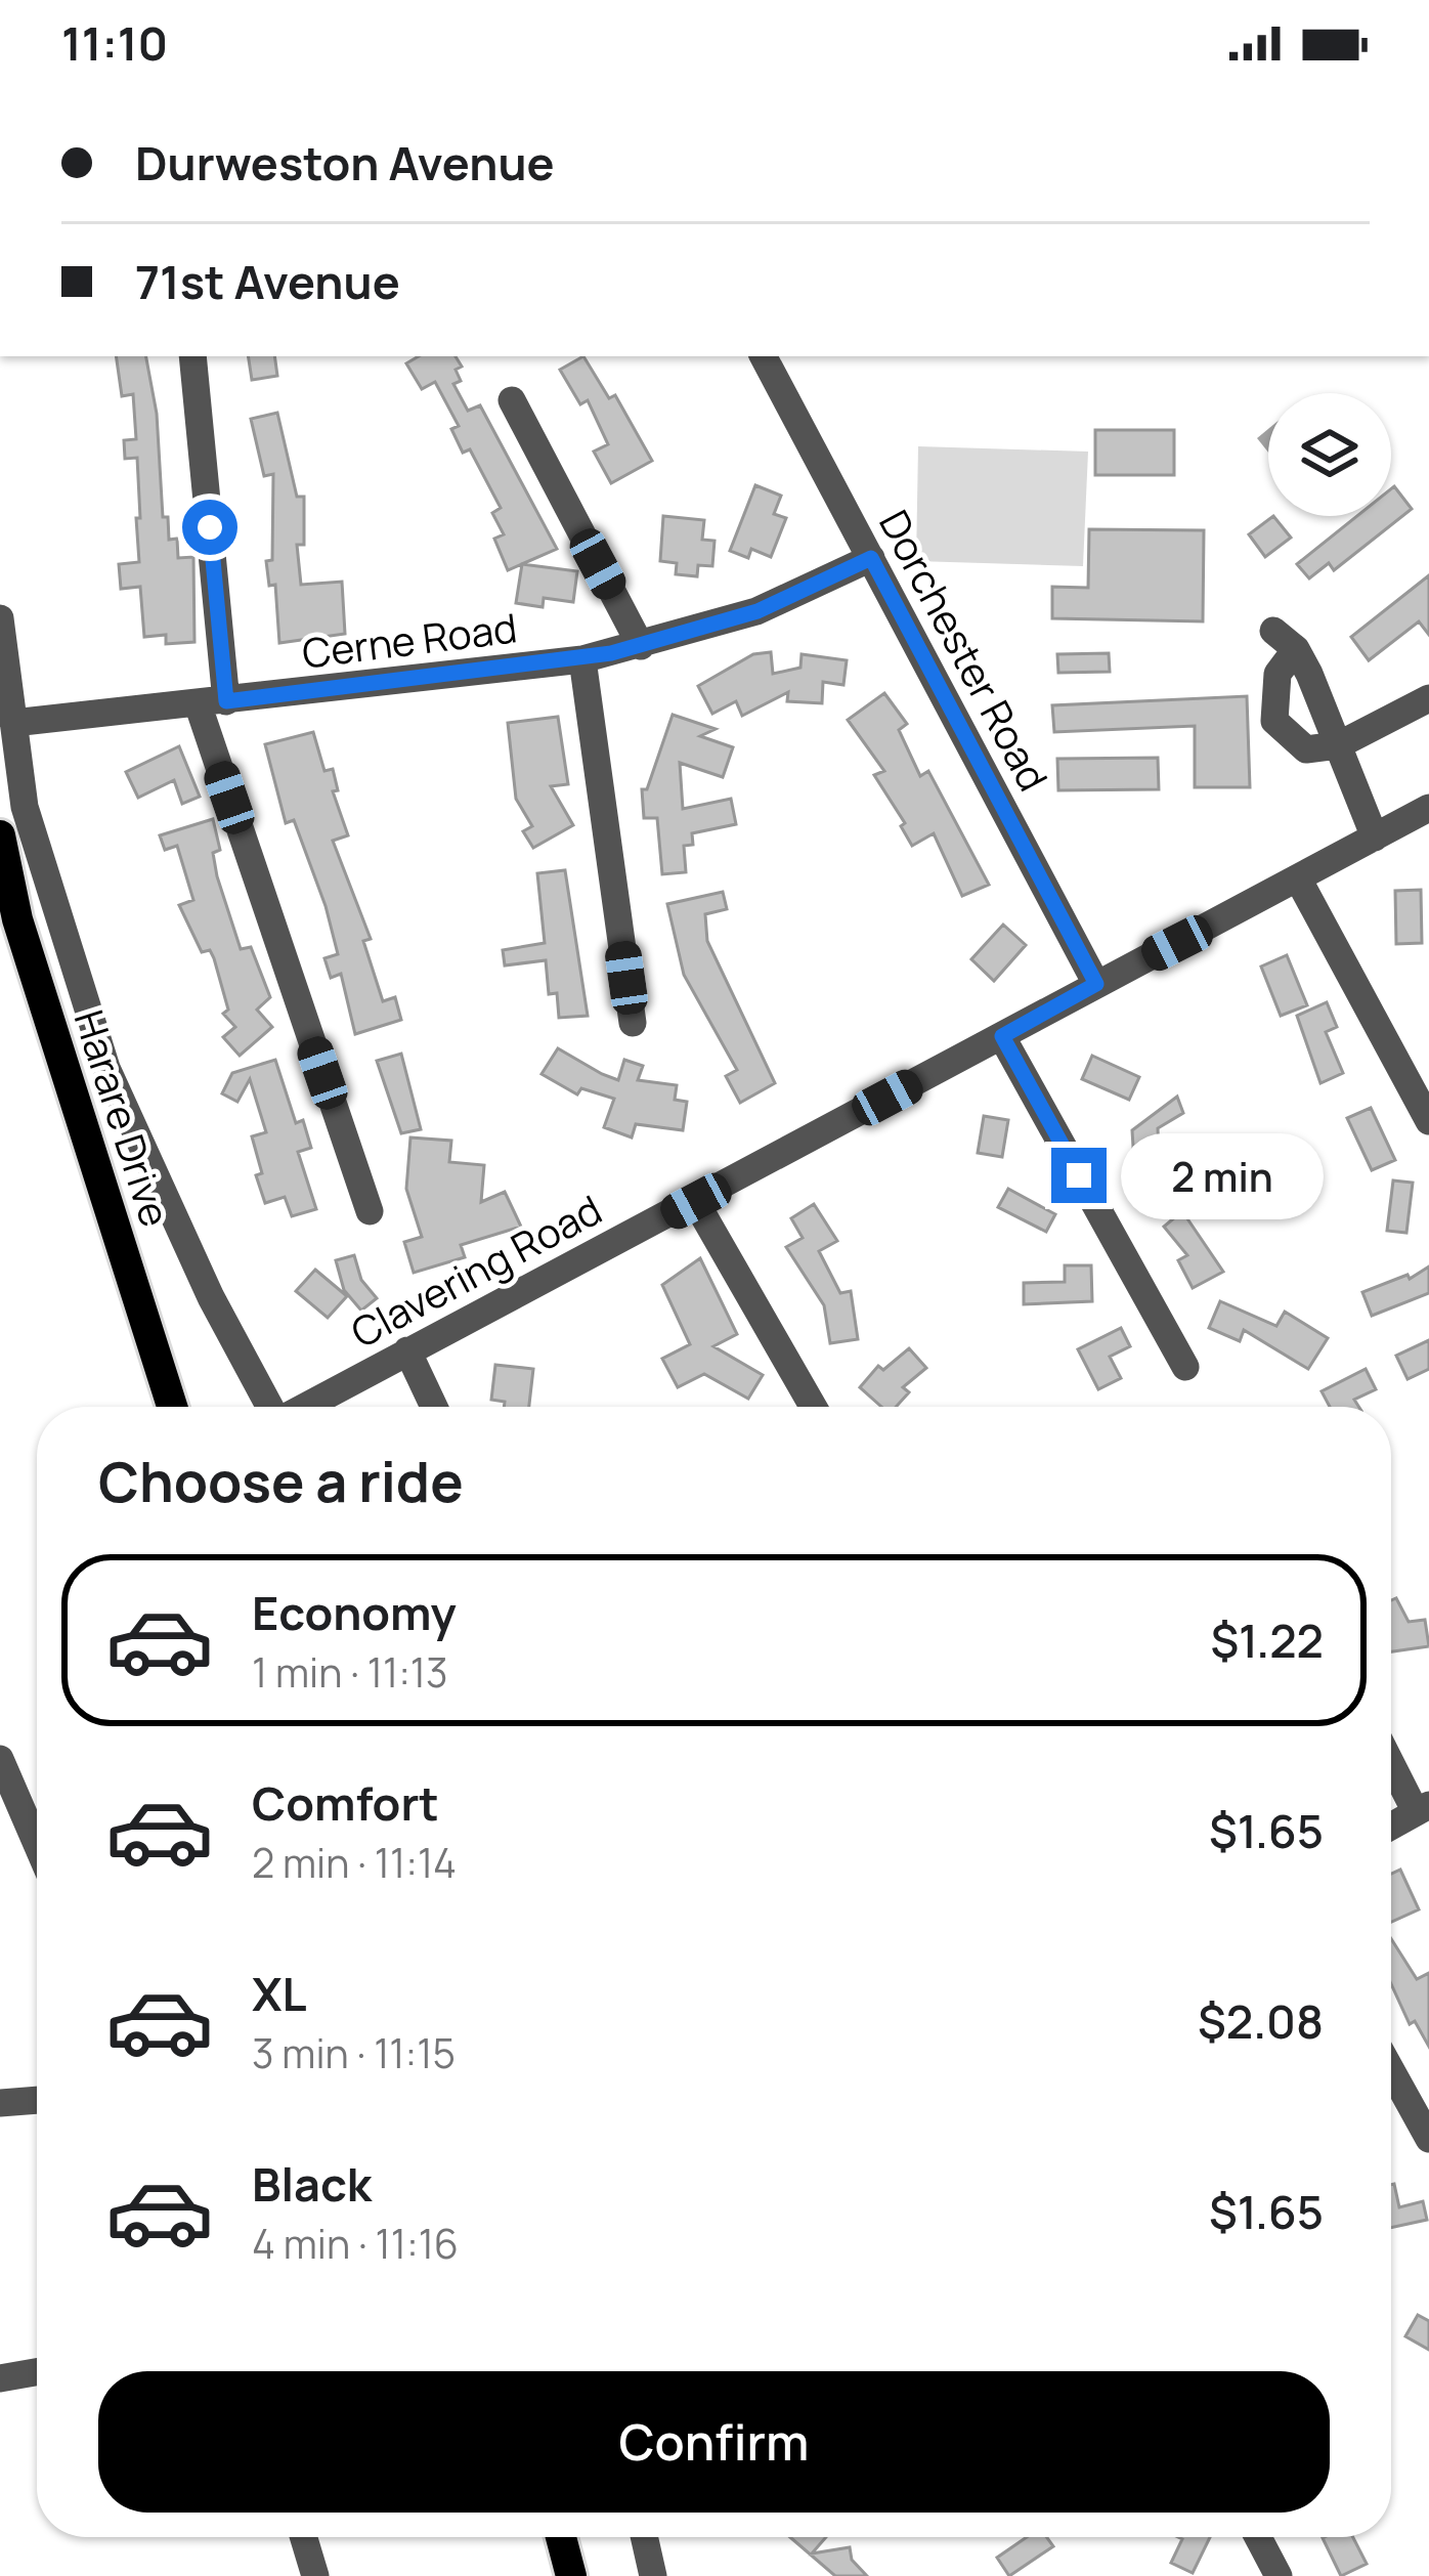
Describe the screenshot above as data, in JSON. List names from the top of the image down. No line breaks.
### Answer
{"streets":{"main road":["Harare Drive"],"street":["Cerne Road","Dorchester Road","Clavering Road"]},"crossings":[["Cerne Road","Dorchester Road"],["Dorchester Road","Clavering Road"]],"page":{"status":"11:10","banner":["Durweston Avenue","71st Avenue"],"bubble":"2 min","heading":"Choose a ride","list":[{"name":"Economy","note":"1 min · 11:13","value":"$1.22"},{"name":"Comfort","note":"2 min · 11:14","value":"$1.65"},{"name":"XL","note":"3 min · 11:15","value":"$2.08"},{"name":"Black","note":"4 min · 11:16","value":"$1.65"}],"buttons":"Confirm"}}
